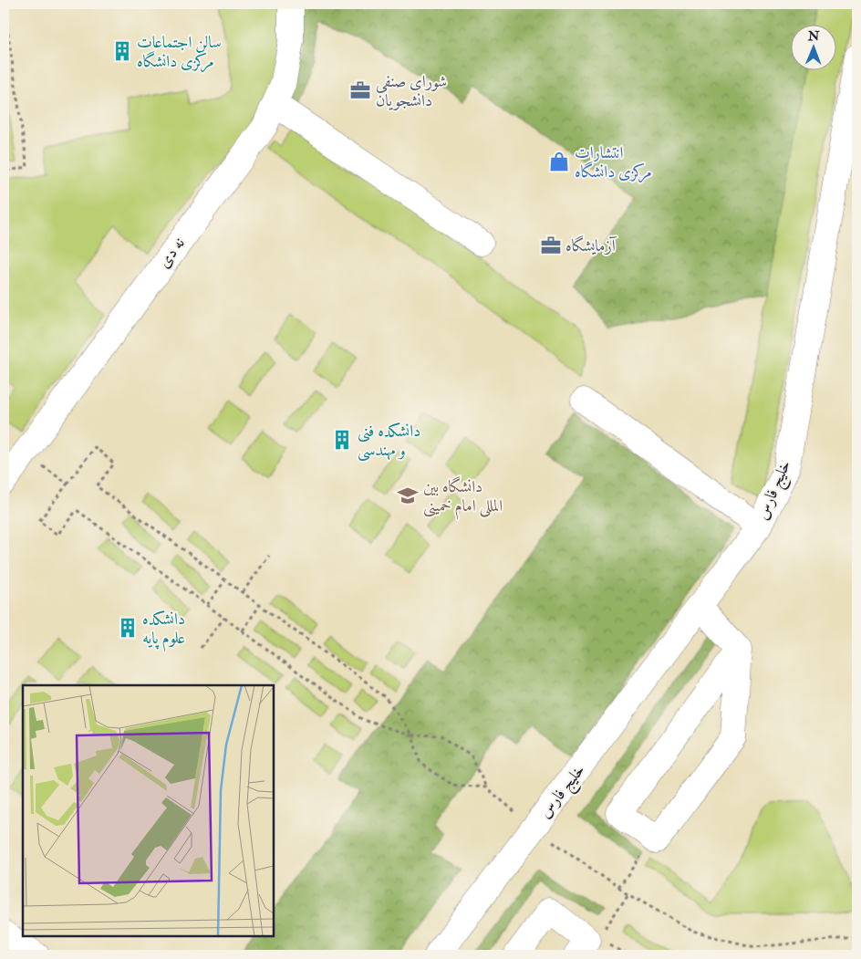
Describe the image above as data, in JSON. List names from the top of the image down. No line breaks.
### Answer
{"streets":{"street":["نه دی","خلیج فارس"]},"places":{"building":["سالن اجتماعات مرکزی دانشگاه","دانشکده فنی و مهندسی","دانشکده علوم پایه"],"office":["شورای صنفی دانشجویان","آزمایشگاه"],"shop":["انتشارات مرکزی دانشگاه"],"school or university":["دانشگاه بین المللی امام خمینی"]},"north":"top"}
